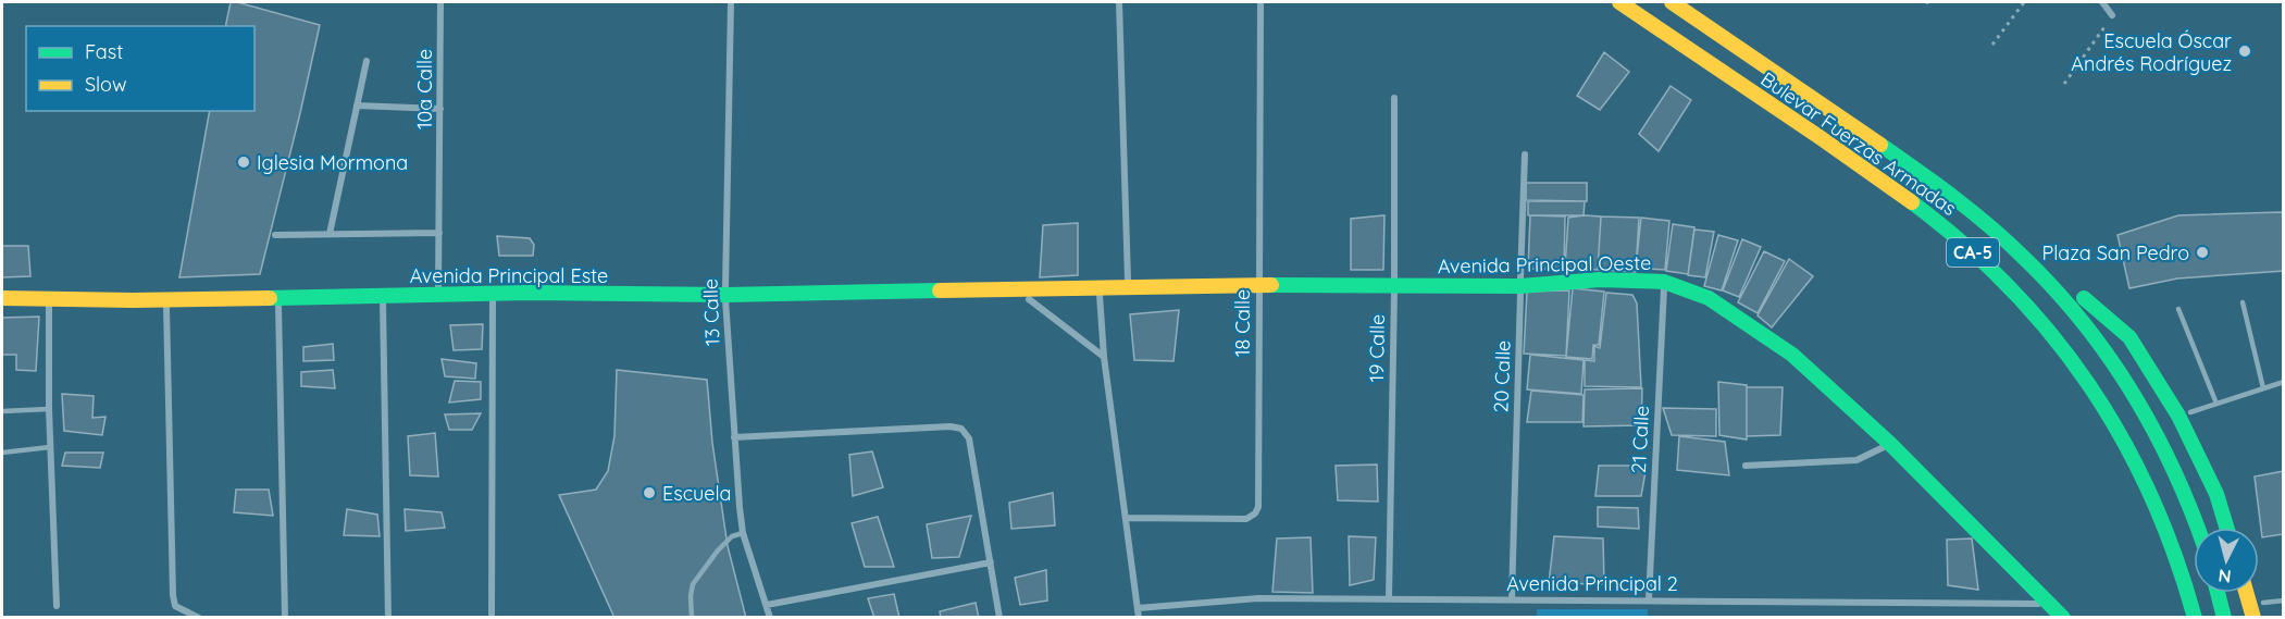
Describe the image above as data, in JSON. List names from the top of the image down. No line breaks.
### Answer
{"streets":{"main road":["Bulevar Fuerzas Armadas","CA-5","Avenida Principal Oeste","Avenida Principal Este"],"street":["10a Calle","13 Calle","18 Calle","19 Calle","20 Calle","21 Calle","Avenida Principal 2"]},"crossings":[["10a Calle","Avenida Principal Este"],["Avenida Principal Oeste","Avenida Principal Este"],["Avenida Principal Oeste","18 Calle"],["Avenida Principal Oeste","19 Calle"],["Avenida Principal Oeste","20 Calle"],["Avenida Principal Oeste","21 Calle"],["Avenida Principal Oeste","Avenida Principal 2"],["Avenida Principal Este","13 Calle"],["19 Calle","Avenida Principal 2"],["20 Calle","Avenida Principal 2"],["21 Calle","Avenida Principal 2"]],"places":["Escuela Óscar Andrés Rodríguez","Iglesia Mormona","Plaza San Pedro","Escuela"],"legend":["Fast","Slow"],"north":"bottom"}
